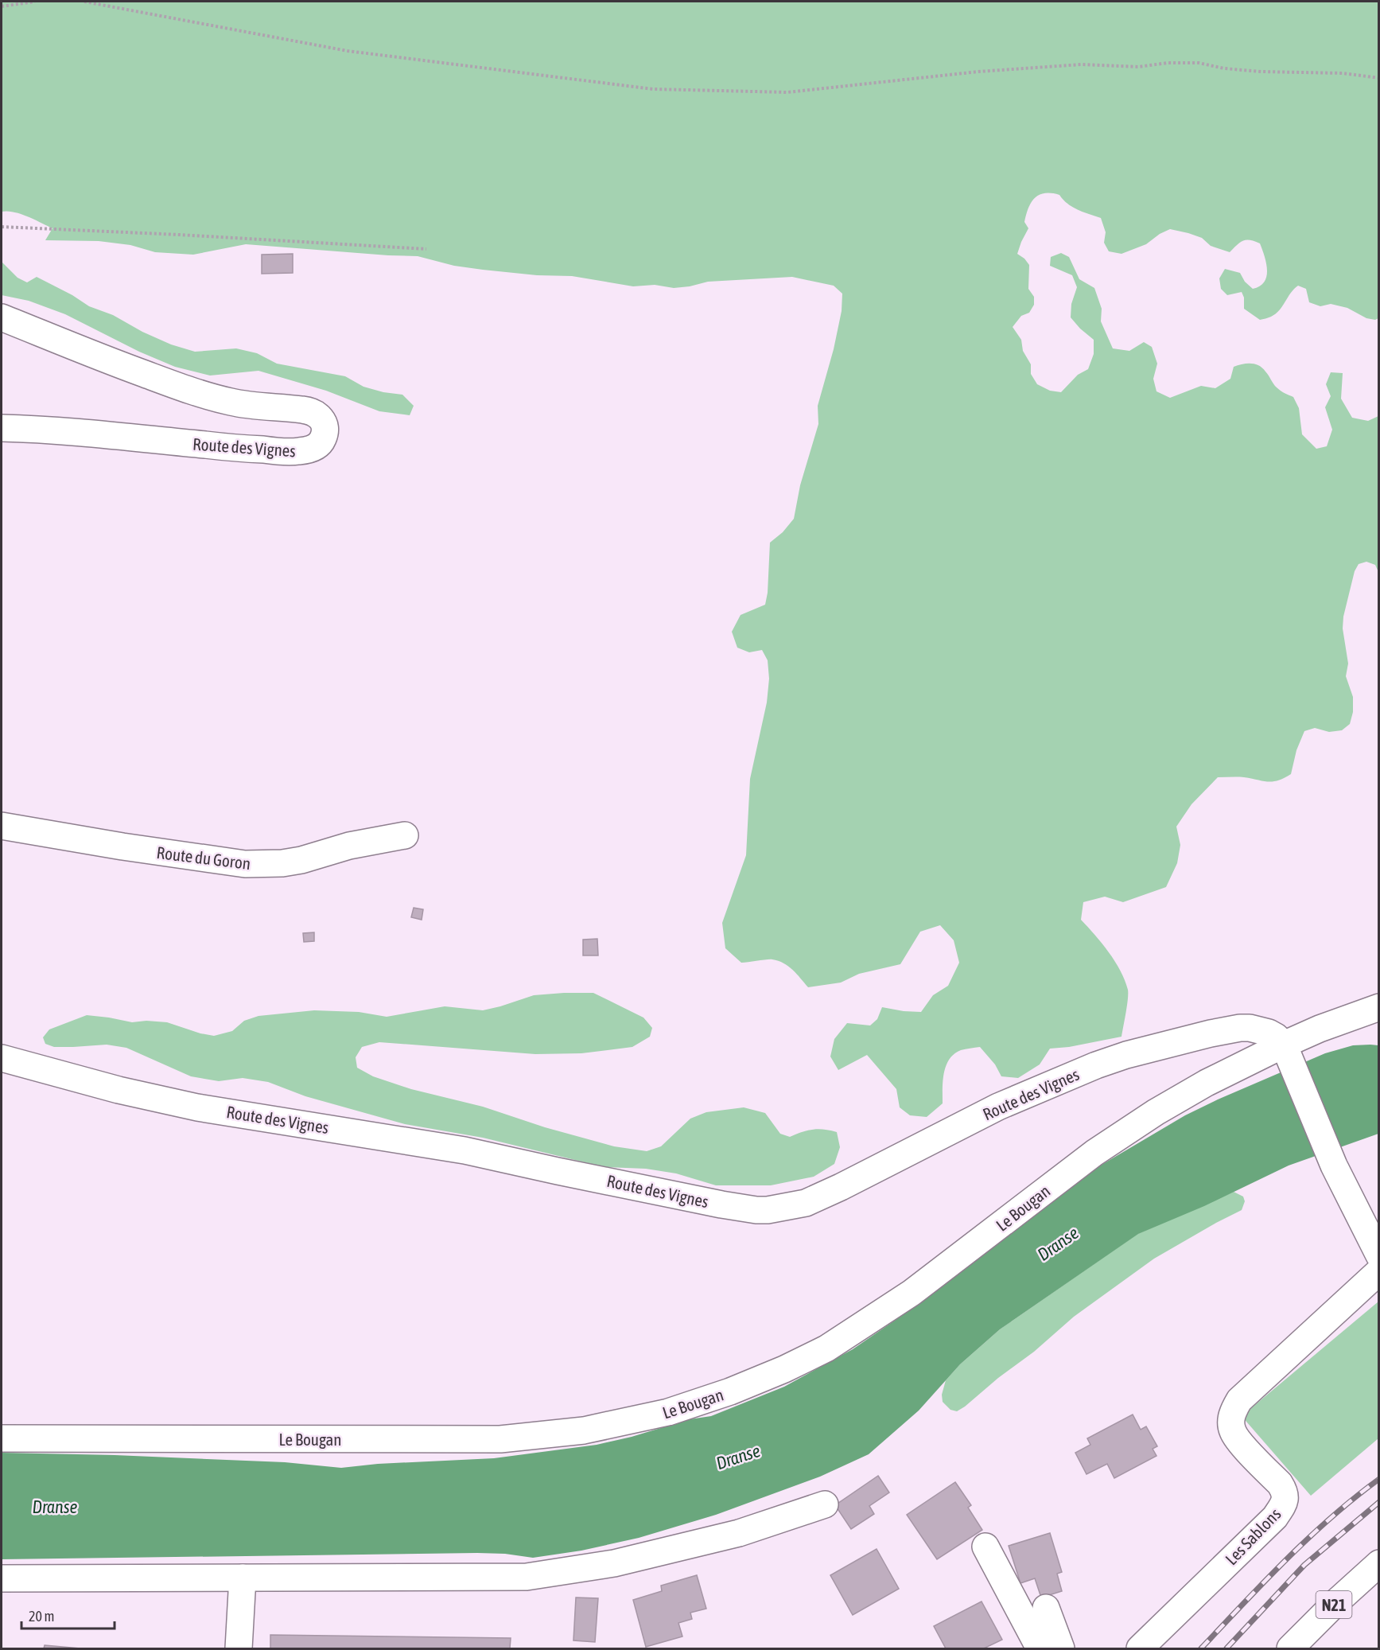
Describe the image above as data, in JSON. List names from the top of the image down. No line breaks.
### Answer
{"streets":{"street":["Route des Vignes","Route du Goron","Le Bougan","Les Sablons","N21"]},"crossings":[["Route des Vignes","Le Bougan"]],"water":["Dranse"],"scale_bar":"20 m"}
